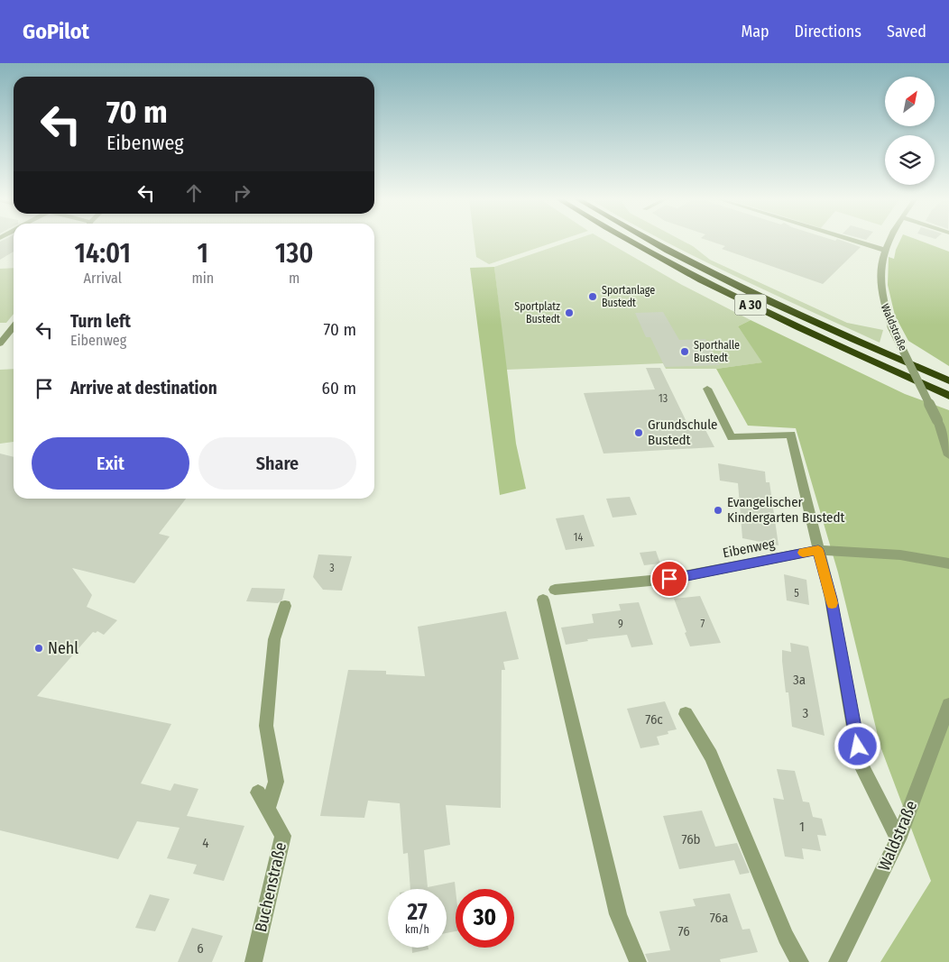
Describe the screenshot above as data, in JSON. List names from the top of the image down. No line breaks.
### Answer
{"streets":{"highway":["A 30"],"street":["Waldstraße","Eibenweg","Buchenstraße"]},"places":["Sportanlage Bustedt","Sportplatz Bustedt","Sporthalle Bustedt","Grundschule Bustedt","Evangelischer Kindergarten Bustedt","Nehl"],"house_numbers":["13","14","3","5","9","7","3a","3","76c","1","76b","4","76a","76","6"],"north":"top right","page":{"header":"GoPilot","nav":["Map","Directions","Saved"],"turn":["70 m","Eibenweg"],"eta":["14:01","Arrival","1","min","130","m"],"list":[{"name":"Turn left","note":"Eibenweg","value":"70 m"},{"name":"Arrive at destination","value":"60 m"}],"buttons":["Exit","Share"],"speed":"27 km/h","limit":"30"}}
